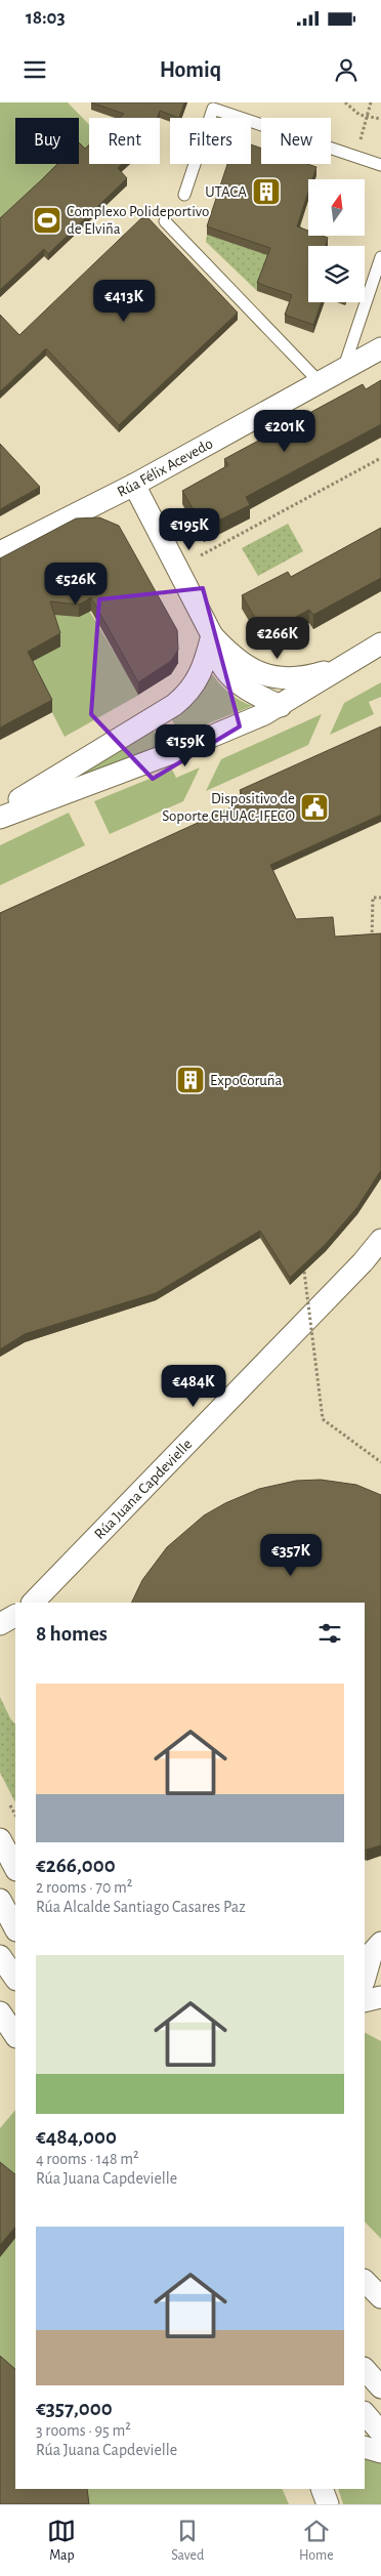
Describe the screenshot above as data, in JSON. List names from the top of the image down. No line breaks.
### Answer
{"streets":{"street":["Rúa Félix Acevedo","Rúa Juana Capdevielle"]},"places":{"building":["UTACA","ExpoCoruña"],"sports":["Complexo Polideportivo de Elviña"],"public building":["Dispositivo de Soporte CHUAC-IFECO"]},"north":"top","page":{"status":"18:03","header":"Homiq","chip":["Buy","Rent","Filters","New"],"price":["€413K","€201K","€195K","€526K","€266K","€159K","€484K","€357K"],"heading":"8 homes","list":[{"name":"€266,000","note":"2 rooms · 70 m² · Rúa Alcalde Santiago Casares Paz"},{"name":"€484,000","note":"4 rooms · 148 m² · Rúa Juana Capdevielle"},{"name":"€357,000","note":"3 rooms · 95 m² · Rúa Juana Capdevielle"}],"tabs":["Map","Saved","Home"]}}
